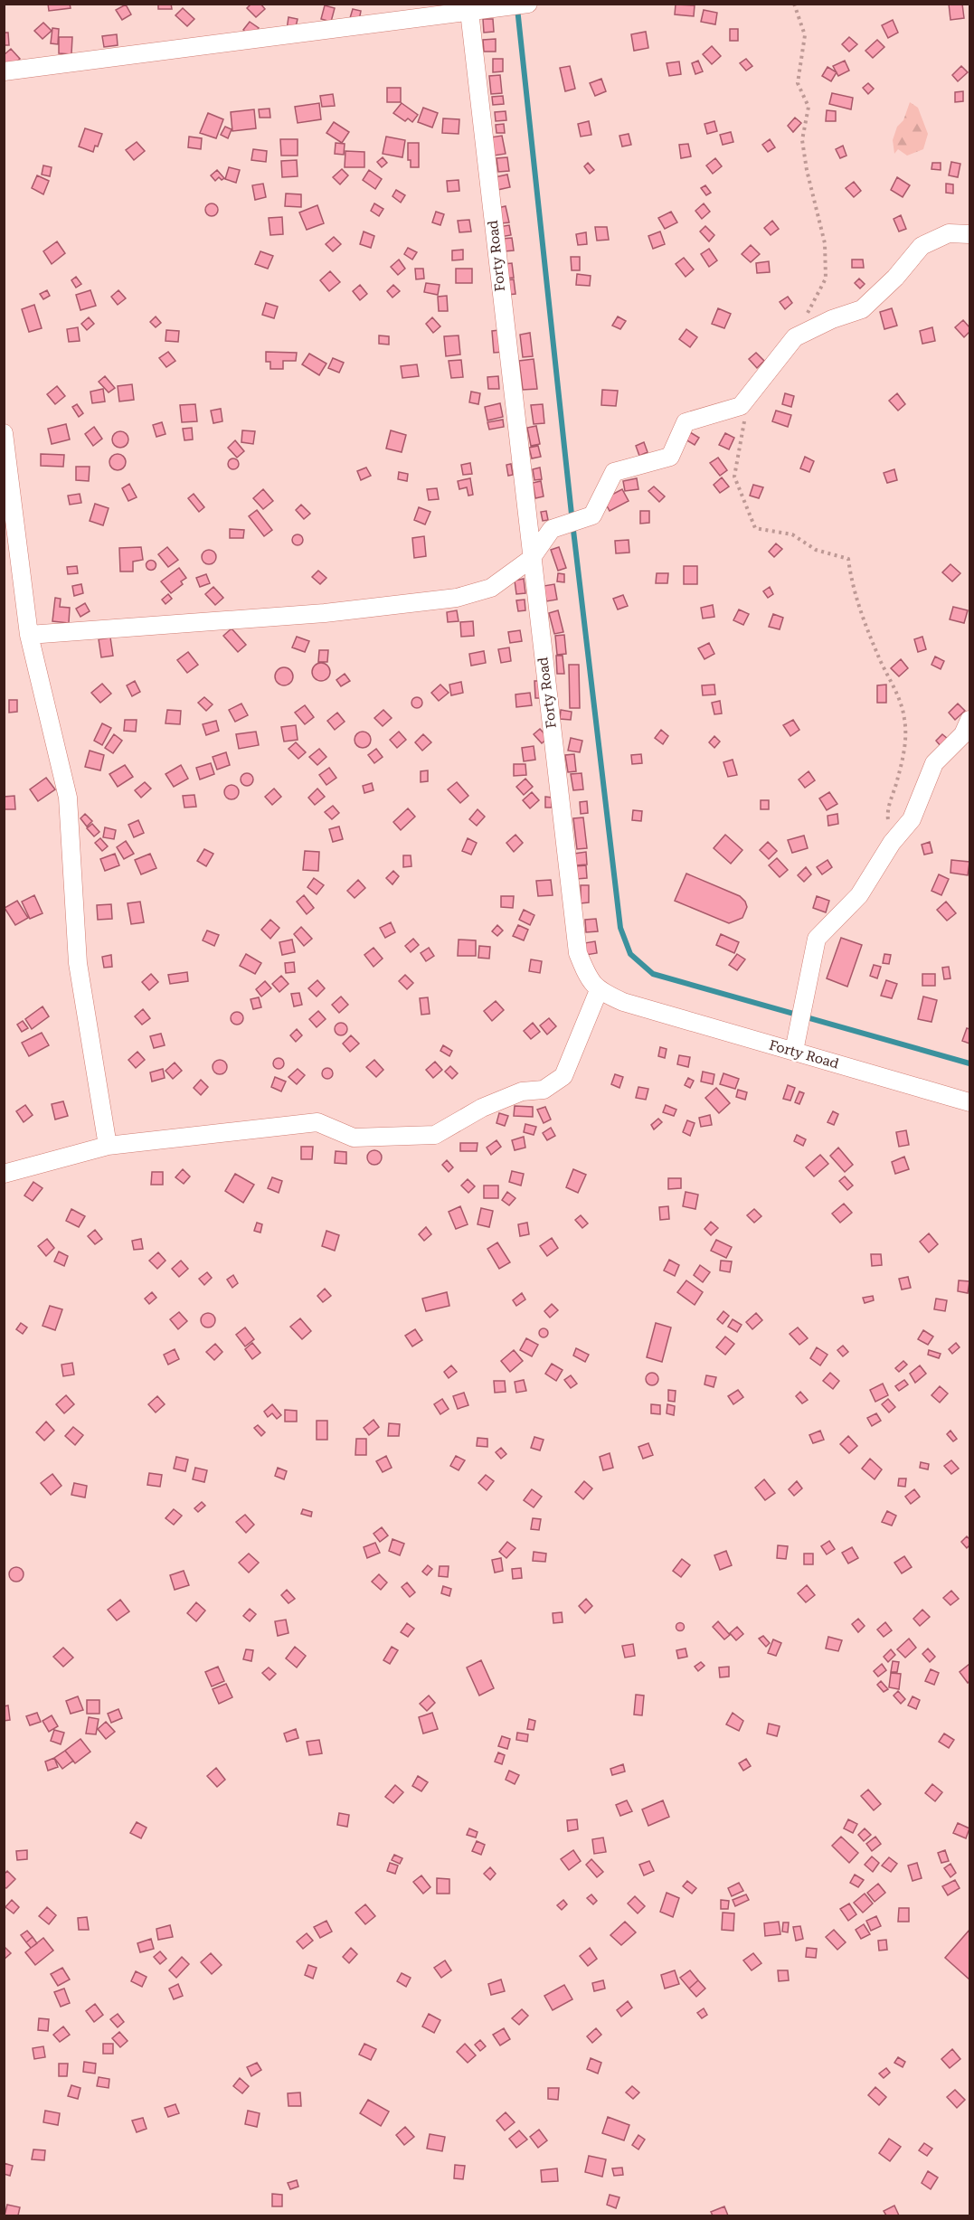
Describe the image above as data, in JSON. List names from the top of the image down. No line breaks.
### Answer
{"streets":{"street":["Forty Road"]}}
